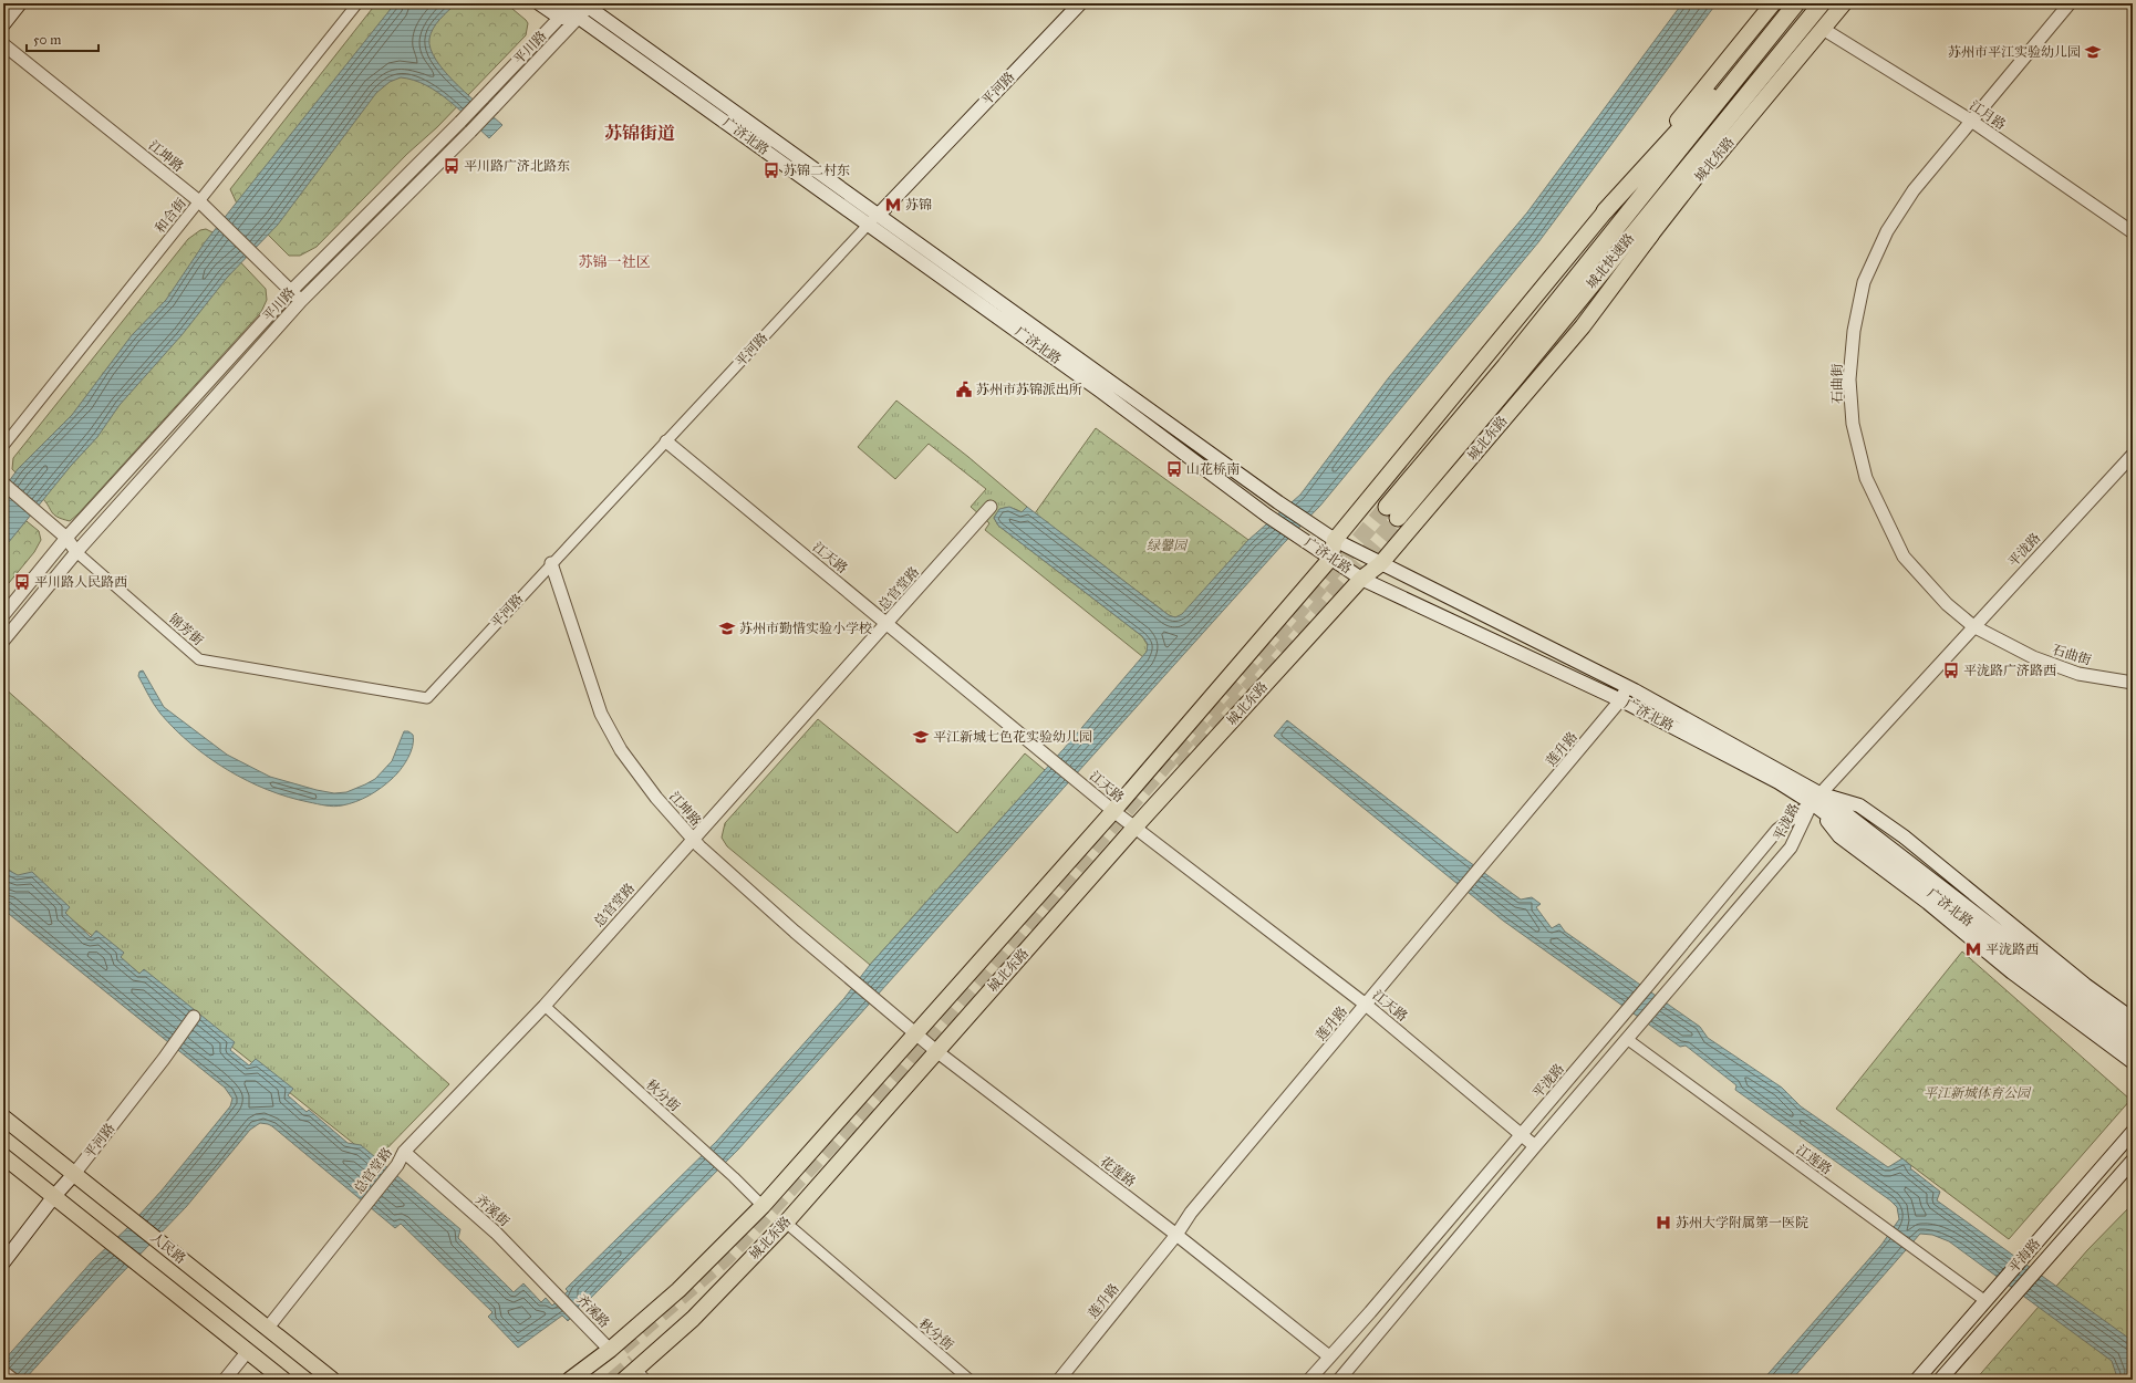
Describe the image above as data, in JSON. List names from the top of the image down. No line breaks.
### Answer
{"streets":{"highway":["城北快速路"],"main road":["平河路","广济北路","城北东路","人民路","平海路"],"street":["平川路","江月路","江坤路","和合街","石曲街","平泷路","江天路","总官堂路","锦芳街","莲升路","秋分街","江莲路","花莲路","齐溪街","齐溪路"]},"crossings":[["平川路","广济北路"],["平川路","江坤路"],["平川路","锦芳街"],["平河路","广济北路"],["平河路","江坤路"],["平河路","江天路"],["平河路","锦芳街"],["平河路","人民路"],["江月路","城北东路"],["江月路","石曲街"],["广济北路","城北东路"],["广济北路","平泷路"],["广济北路","莲升路"],["江坤路","和合街"],["江坤路","总官堂路"],["江坤路","花莲路"],["城北东路","江天路"],["城北东路","秋分街"],["城北东路","花莲路"],["城北东路","齐溪路"],["石曲街","平泷路"],["平泷路","江天路"],["平泷路","江莲路"],["平泷路","花莲路"],["江天路","总官堂路"],["江天路","莲升路"],["总官堂路","秋分街"],["总官堂路","齐溪街"],["总官堂路","人民路"],["莲升路","花莲路"],["江莲路","平海路"],["齐溪街","齐溪路"]],"districts":["苏锦街道","苏锦一社区"],"parks":["绿馨园","平江新城体育公园"],"places":{"school or university":["苏州市平江实验幼儿园","苏州市勤惜实验小学校","平江新城七色花实验幼儿园"],"bus stop":["平川路广济北路东","苏锦二村东","山花桥南","平川路人民路西","平泷路广济路西"],"metro station":["苏锦","平泷路西"],"public building":["苏州市苏锦派出所"],"hospital":["苏州大学附属第一医院"]},"scale_bar":"50 m"}
